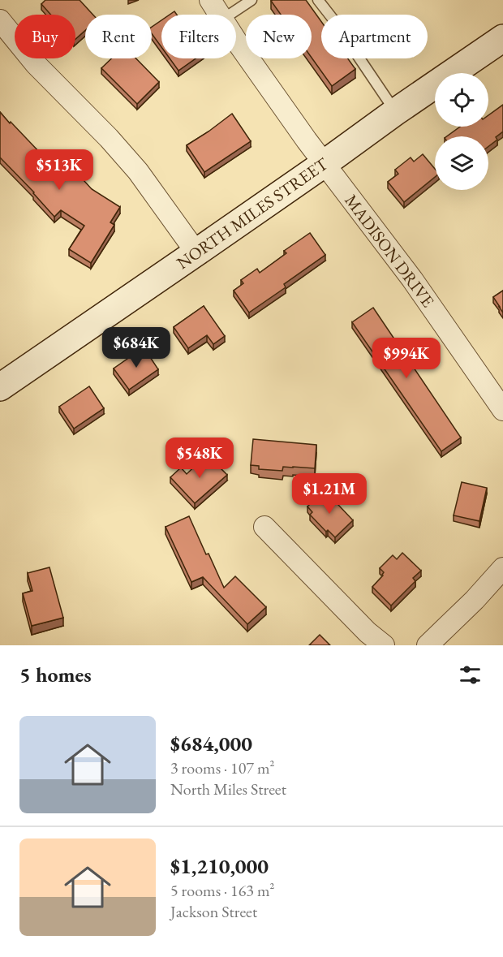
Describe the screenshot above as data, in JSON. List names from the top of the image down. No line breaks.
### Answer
{"streets":{"main road":["NORTH MILES STREET"],"street":["MADISON DRIVE"]},"crossings":[["NORTH MILES STREET","MADISON DRIVE"]],"page":{"chip":["Buy","Rent","Filters","New","Apartment"],"price":["$513K","$684K","$994K","$548K","$1.21M"],"heading":"5 homes","list":[{"name":"$684,000","note":"3 rooms · 107 m² · North Miles Street"},{"name":"$1,210,000","note":"5 rooms · 163 m² · Jackson Street"}]}}
